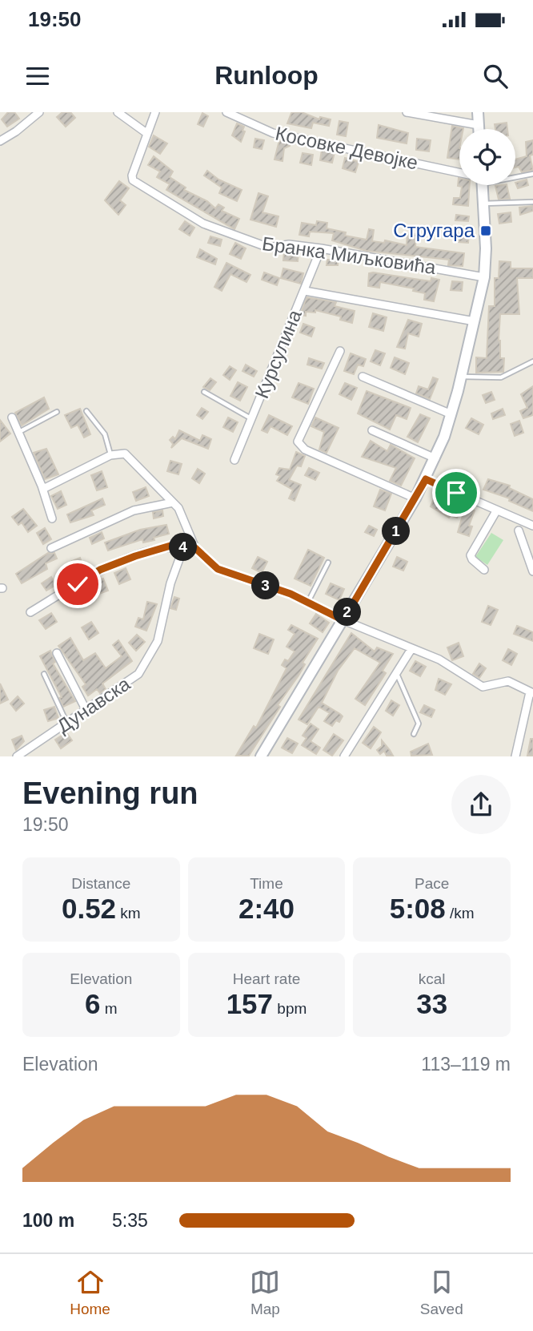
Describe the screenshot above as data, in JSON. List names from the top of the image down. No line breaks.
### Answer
{"streets":{"street":["Косовке Девојке","Бранка Миљковића","Курсулина","Дунавска"]},"crossings":[["Бранка Миљковића","Курсулина"]],"places":{"transit":["Стругара"]},"page":{"status":"19:50","header":"Runloop","pins":["1","4","3","2"],"heading":["Evening run","19:50"],"stats":[["Distance","0.52 km"],["Time","2:40"],["Pace","5:08 /km"],["Elevation","6 m"],["Heart rate","157 bpm"],["kcal","33"]],"chart":["Elevation","113–119 m"],"list":[{"name":"100 m","note":"5:35"}],"tabs":["Home","Map","Saved"]}}
